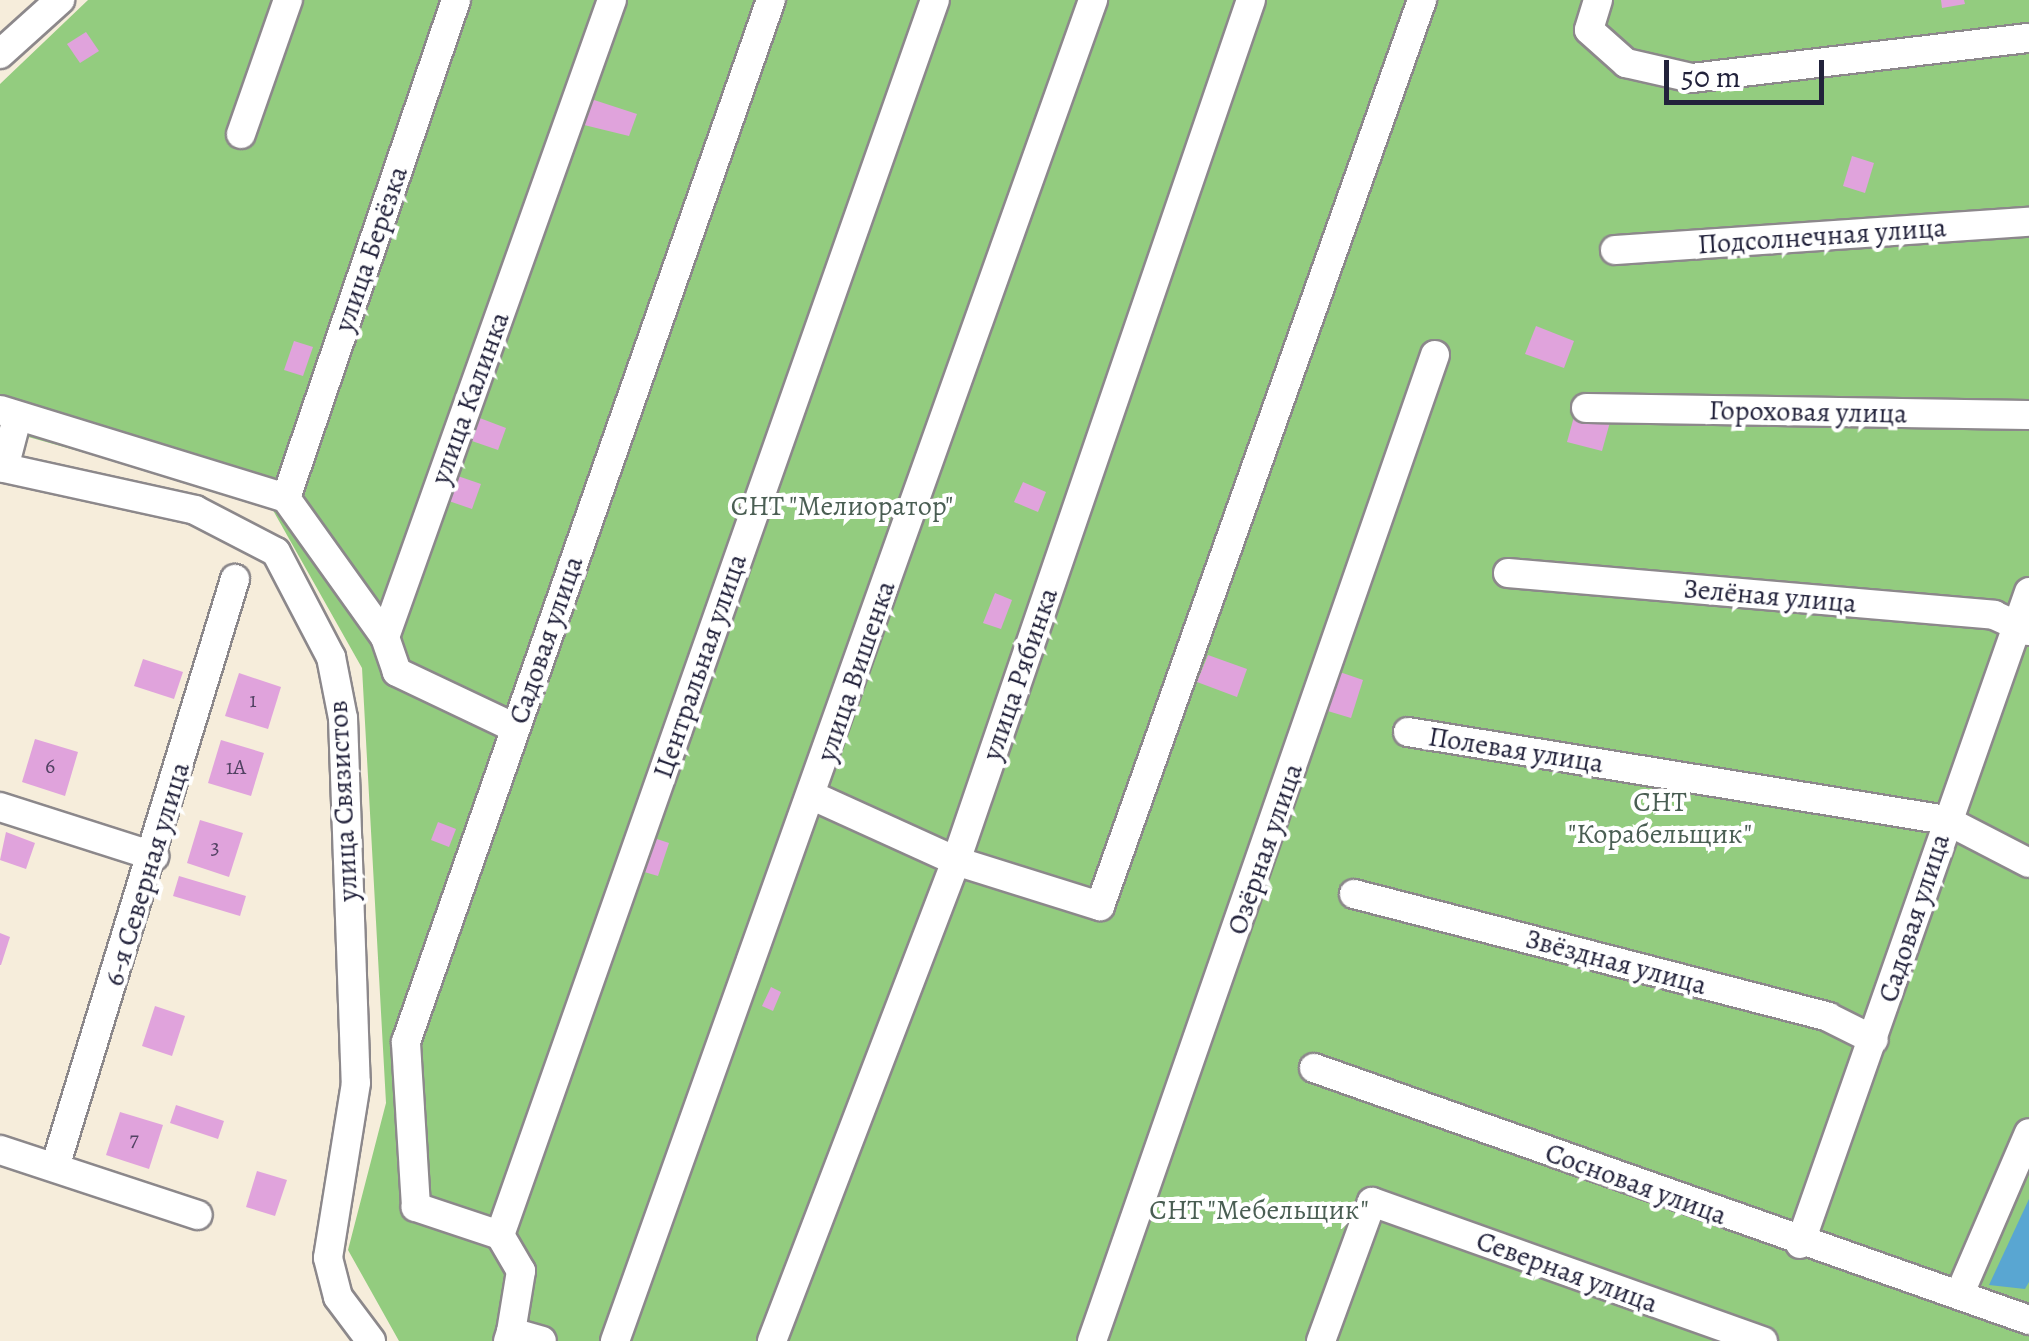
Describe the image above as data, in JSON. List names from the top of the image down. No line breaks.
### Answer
{"streets":{"street":["Подсолнечная улица","улица Берёзка","улица Калинка","Гороховая улица","Зелёная улица","Садовая улица","Центральная улица","улица Вишенка","улица Рябинка","Полевая улица","улица Связистов","Озёрная улица","6-я Северная улица","Звёздная улица","Сосновая улица","Северная улица"]},"crossings":[["Зелёная улица","Садовая улица"],["Садовая улица","Центральная улица"],["Садовая улица","Полевая улица"],["Садовая улица","Звёздная улица"],["Садовая улица","Сосновая улица"]],"parks":["СНТ \"Мелиоратор\"","СНТ \"Корабельщик\"","СНТ \"Мебельщик\""],"house_numbers":["1","6","1А","3","7"],"scale_bar":"50 m"}
